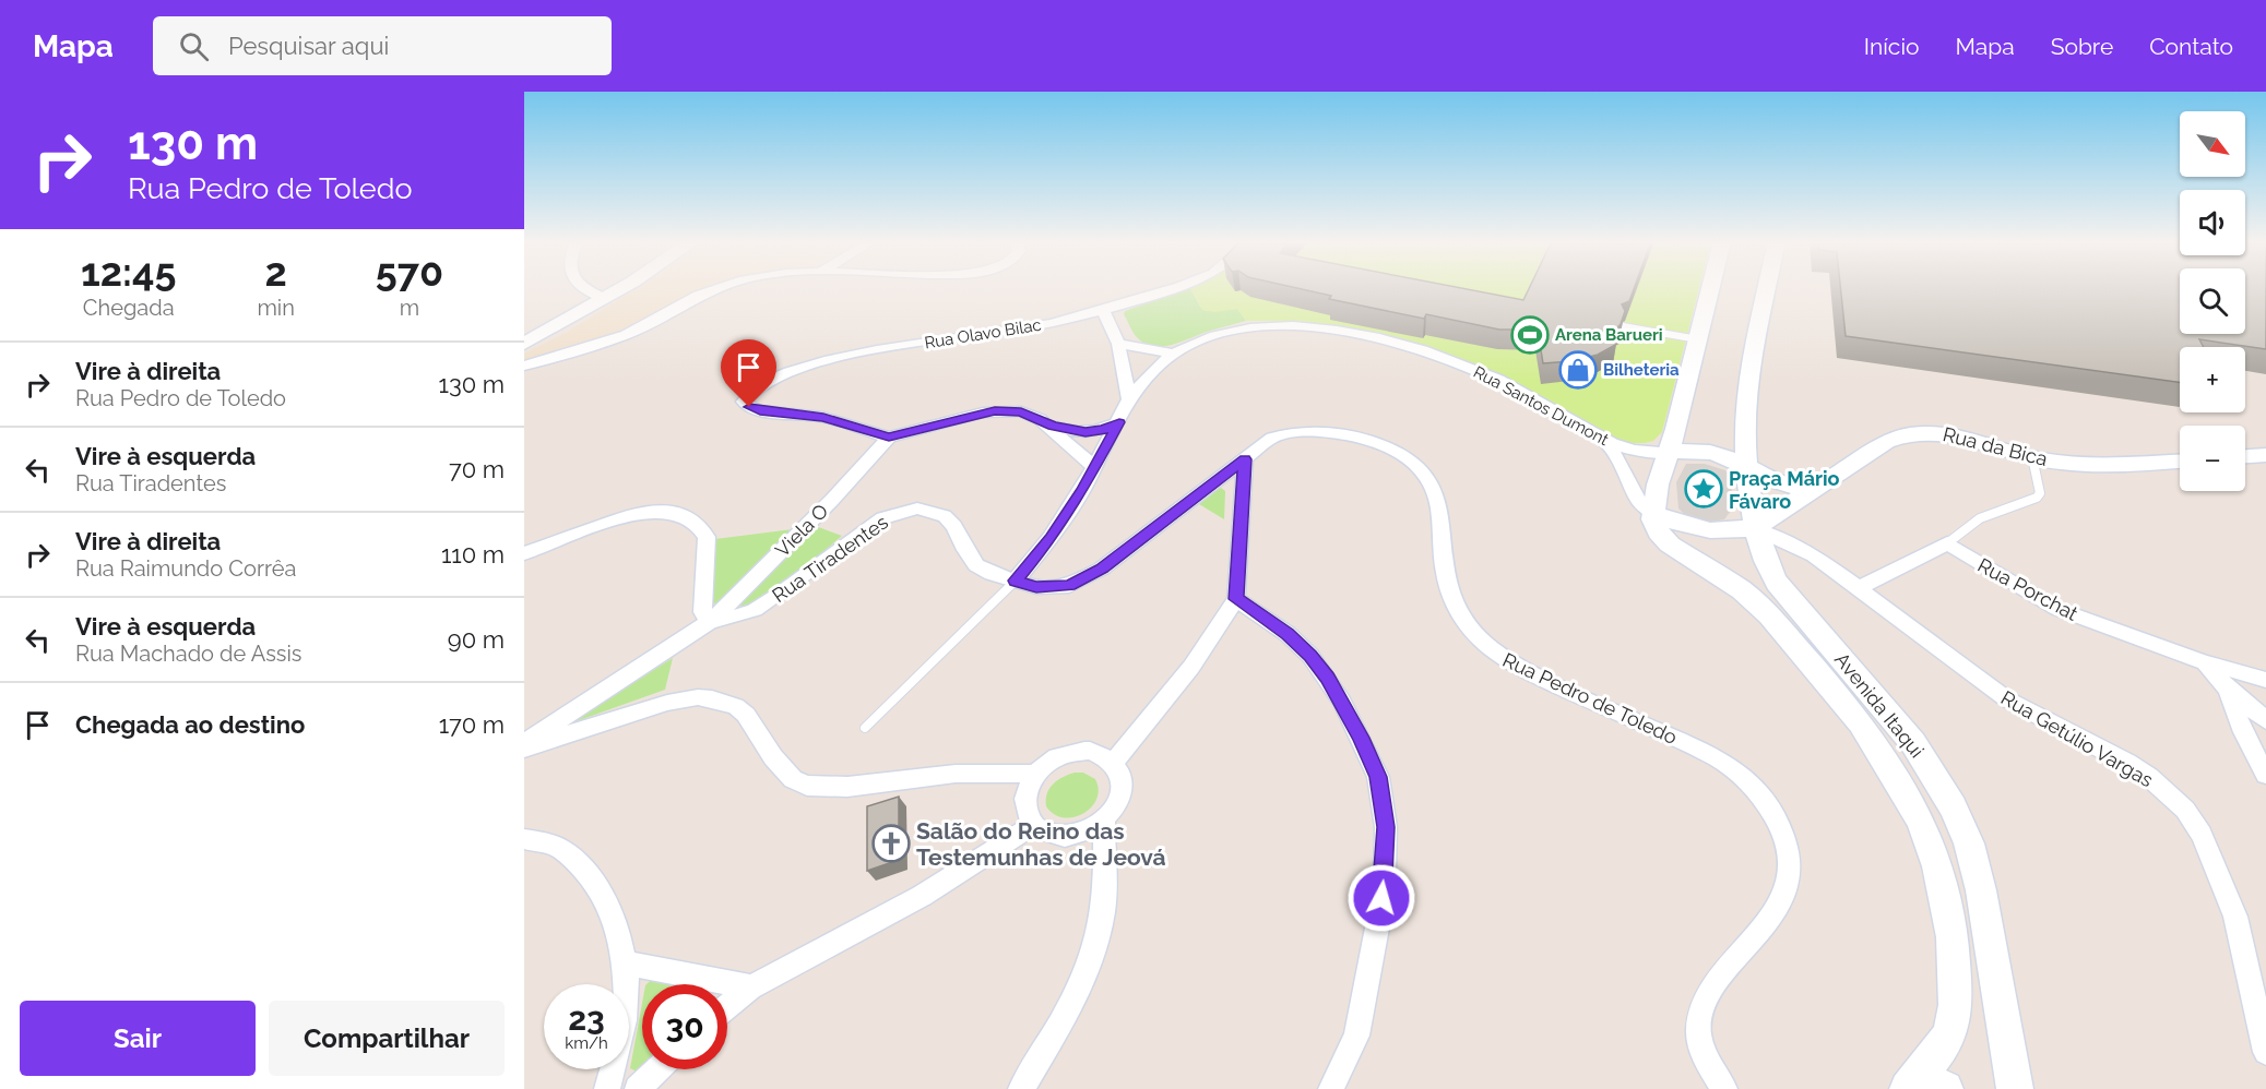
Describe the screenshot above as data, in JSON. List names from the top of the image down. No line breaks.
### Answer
{"streets":{"main road":["Rua da Bica","Avenida Itaqui"],"street":["Rua Olavo Bilac","Rua Santos Dumont","Viela O","Rua Tiradentes","Rua Porchat","Rua Pedro de Toledo","Rua Getúlio Vargas"]},"crossings":[["Rua Olavo Bilac","Viela O"],["Rua da Bica","Avenida Itaqui"],["Rua da Bica","Rua Getúlio Vargas"],["Viela O","Rua Tiradentes"],["Rua Tiradentes","Rua Pedro de Toledo"],["Avenida Itaqui","Rua Getúlio Vargas"]],"places":{"sports":["Arena Barueri"],"shop":["Bilheteria"],"place":["Praça Mário Fávaro"],"church":["Salão do Reino das Testemunhas de Jeová"]},"north":"bottom right","page":{"header":"Mapa","search":"Pesquisar aqui","nav":["Início","Mapa","Sobre","Contato"],"turn":["130 m","Rua Pedro de Toledo"],"map_buttons":["+","−"],"eta":["12:45","Chegada","2","min","570","m"],"list":[{"name":"Vire à direita","note":"Rua Pedro de Toledo","value":"130 m"},{"name":"Vire à esquerda","note":"Rua Tiradentes","value":"70 m"},{"name":"Vire à direita","note":"Rua Raimundo Corrêa","value":"110 m"},{"name":"Vire à esquerda","note":"Rua Machado de Assis","value":"90 m"},{"name":"Chegada ao destino","value":"170 m"}],"speed":"23 km/h","limit":"30","buttons":["Sair","Compartilhar"]}}
